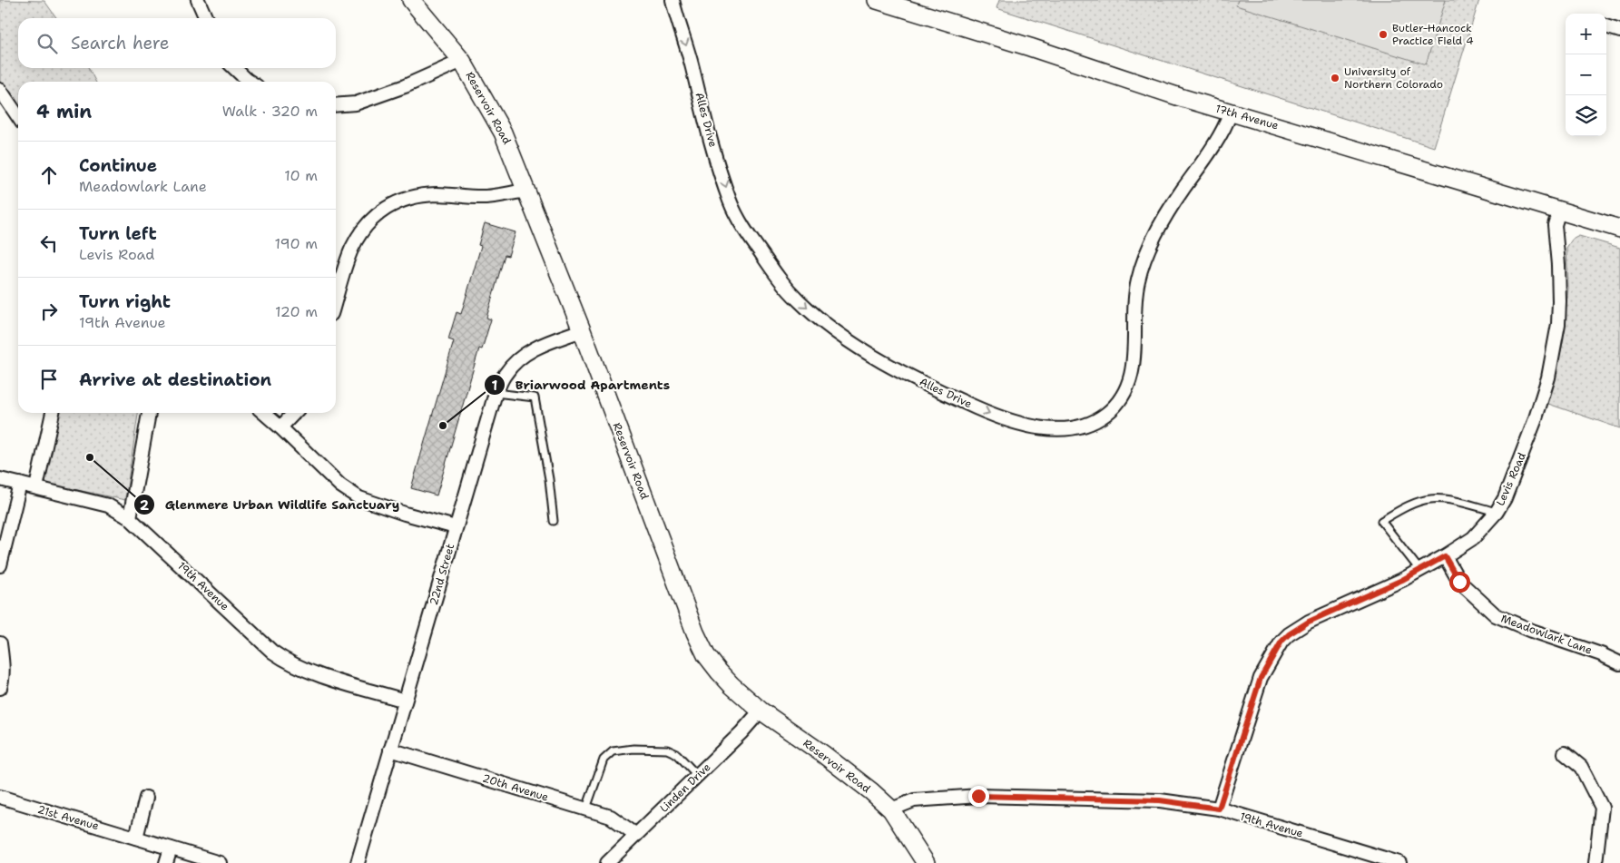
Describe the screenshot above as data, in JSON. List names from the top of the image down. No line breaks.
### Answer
{"streets":{"street":["Reservoir Road","17th Avenue","Alles Drive","Levis Road","22nd Street","19th Avenue","Meadowlark Lane","20th Avenue","Linden Drive","21st Avenue"]},"crossings":[["Reservoir Road","22nd Street"],["Reservoir Road","19th Avenue"],["Reservoir Road","Linden Drive"],["17th Avenue","Alles Drive"],["17th Avenue","Levis Road"],["Levis Road","19th Avenue"],["Levis Road","Meadowlark Lane"],["22nd Street","19th Avenue"],["22nd Street","20th Avenue"],["20th Avenue","Linden Drive"]],"places":["Butler-Hancock Practice Field 4","University of Northern Colorado","Briarwood Apartments","Glenmere Urban Wildlife Sanctuary"],"page":{"map_buttons":["+","−"],"search":"Search here","heading":["4 min","Walk · 320 m"],"list":[["Continue","Meadowlark Lane","10 m"],["Turn left","Levis Road","190 m"],["Turn right","19th Avenue","120 m"],"Arrive at destination"]}}
